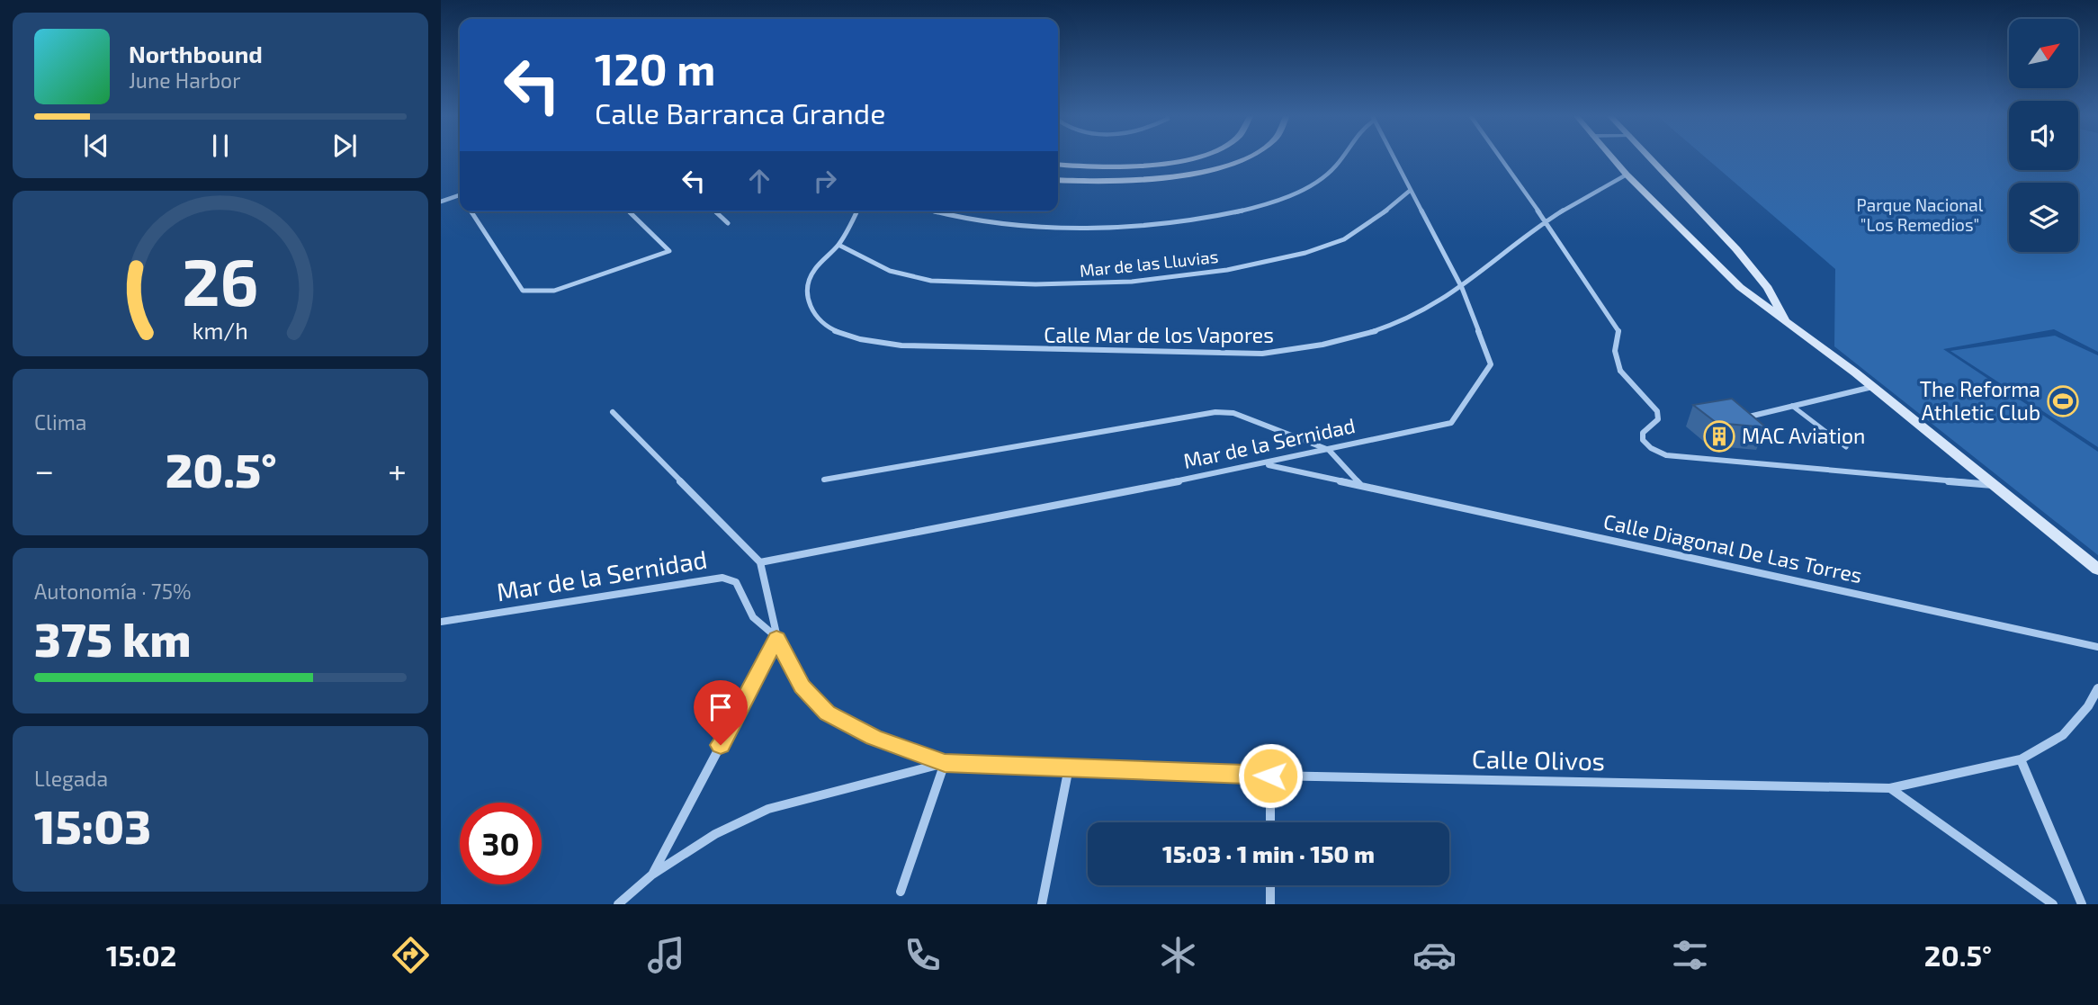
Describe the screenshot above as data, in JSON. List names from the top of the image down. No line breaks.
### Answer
{"streets":{"street":["Mar de las Lluvias","Calle Mar de los Vapores","Mar de la Sernidad","Calle Diagonal De Las Torres","Calle Olivos"]},"crossings":[["Mar de las Lluvias","Calle Mar de los Vapores"],["Mar de las Lluvias","Mar de la Sernidad"],["Calle Mar de los Vapores","Mar de la Sernidad"],["Mar de la Sernidad","Calle Diagonal De Las Torres"],["Mar de la Sernidad","Calle Olivos"]],"parks":["Parque Nacional \"Los Remedios\""],"places":{"sports":["The Reforma Athletic Club"],"building":["MAC Aviation"]},"north":"top right","page":{"turn":["120 m","Calle Barranca Grande"],"song":["Northbound","June Harbor"],"tile":["Clima",["Autonomía · 75%","375 km"],["Llegada","15:03"]],"heat":["−","20.5°","+"],"limit":"30","trip":"15:03 · 1 min · 150 m","tabs":["15:02","20.5°"],"gauge":["26","km/h"]}}
